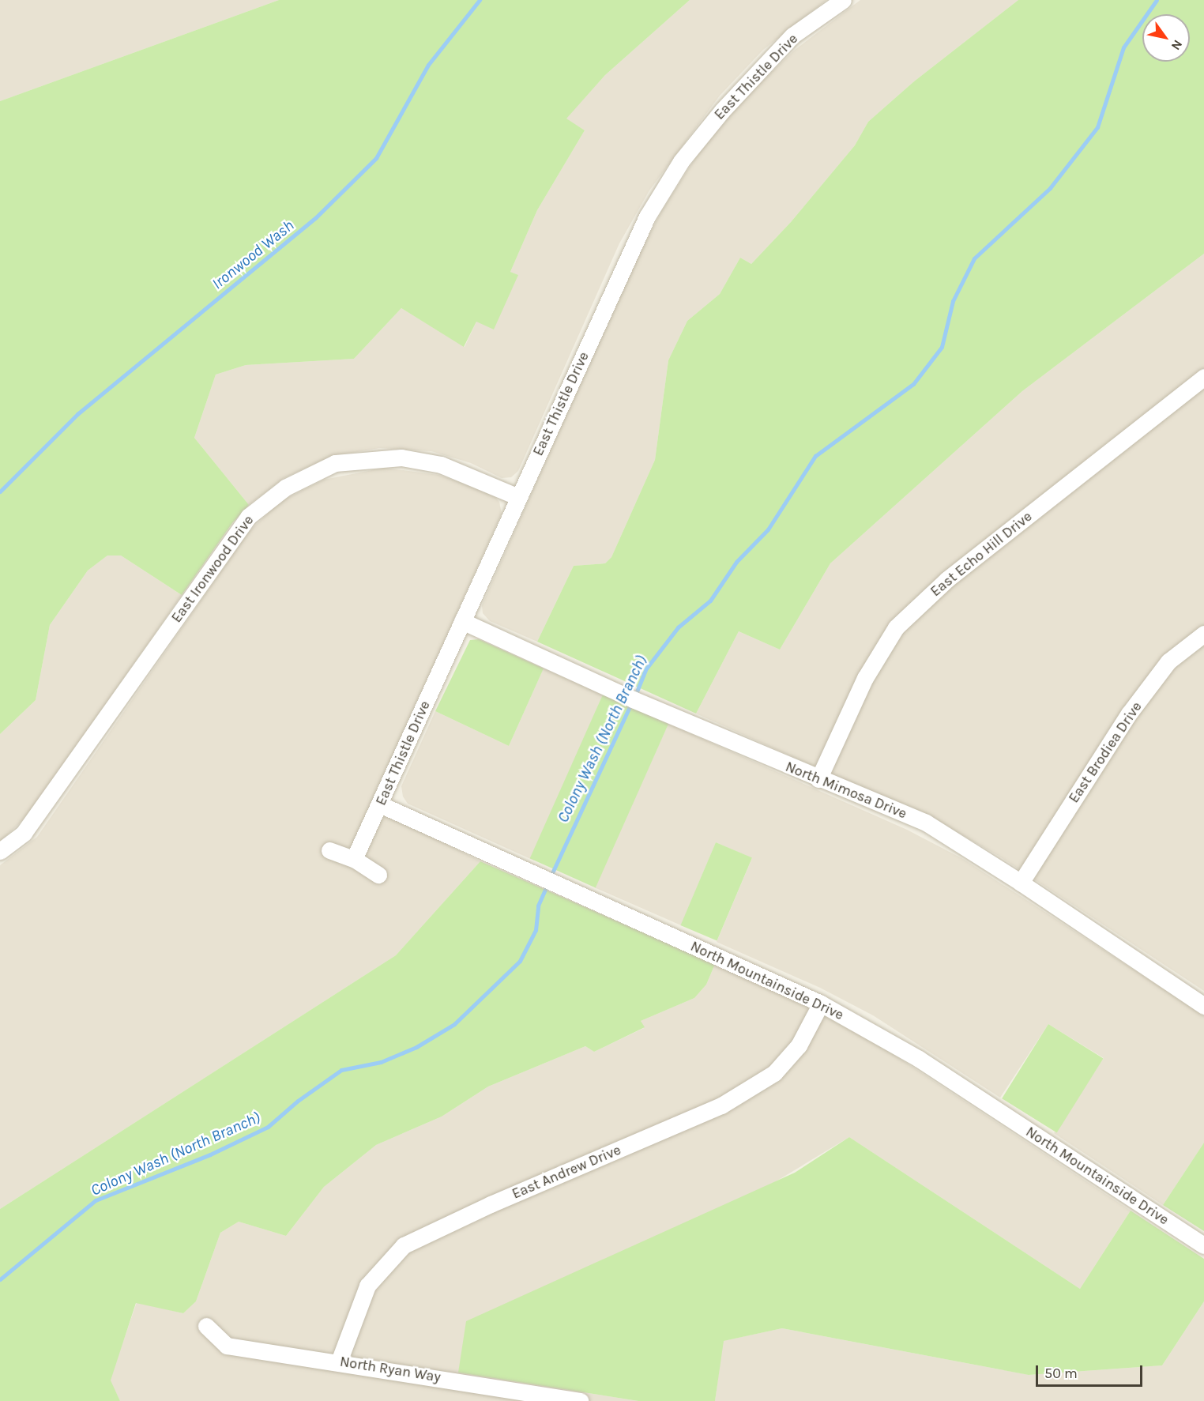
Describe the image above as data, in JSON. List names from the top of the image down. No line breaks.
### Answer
{"streets":{"street":["East Thistle Drive","East Echo Hill Drive","East Ironwood Drive","East Brodiea Drive","North Mimosa Drive","North Mountainside Drive","East Andrew Drive","North Ryan Way"]},"crossings":[["East Thistle Drive","East Ironwood Drive"],["East Thistle Drive","North Mimosa Drive"],["East Thistle Drive","North Mountainside Drive"],["East Echo Hill Drive","North Mimosa Drive"],["East Brodiea Drive","North Mimosa Drive"],["North Mountainside Drive","East Andrew Drive"],["East Andrew Drive","North Ryan Way"]],"water":["Ironwood Wash","Colony Wash (North Branch)"],"scale_bar":"50 m","north":"bottom right"}
